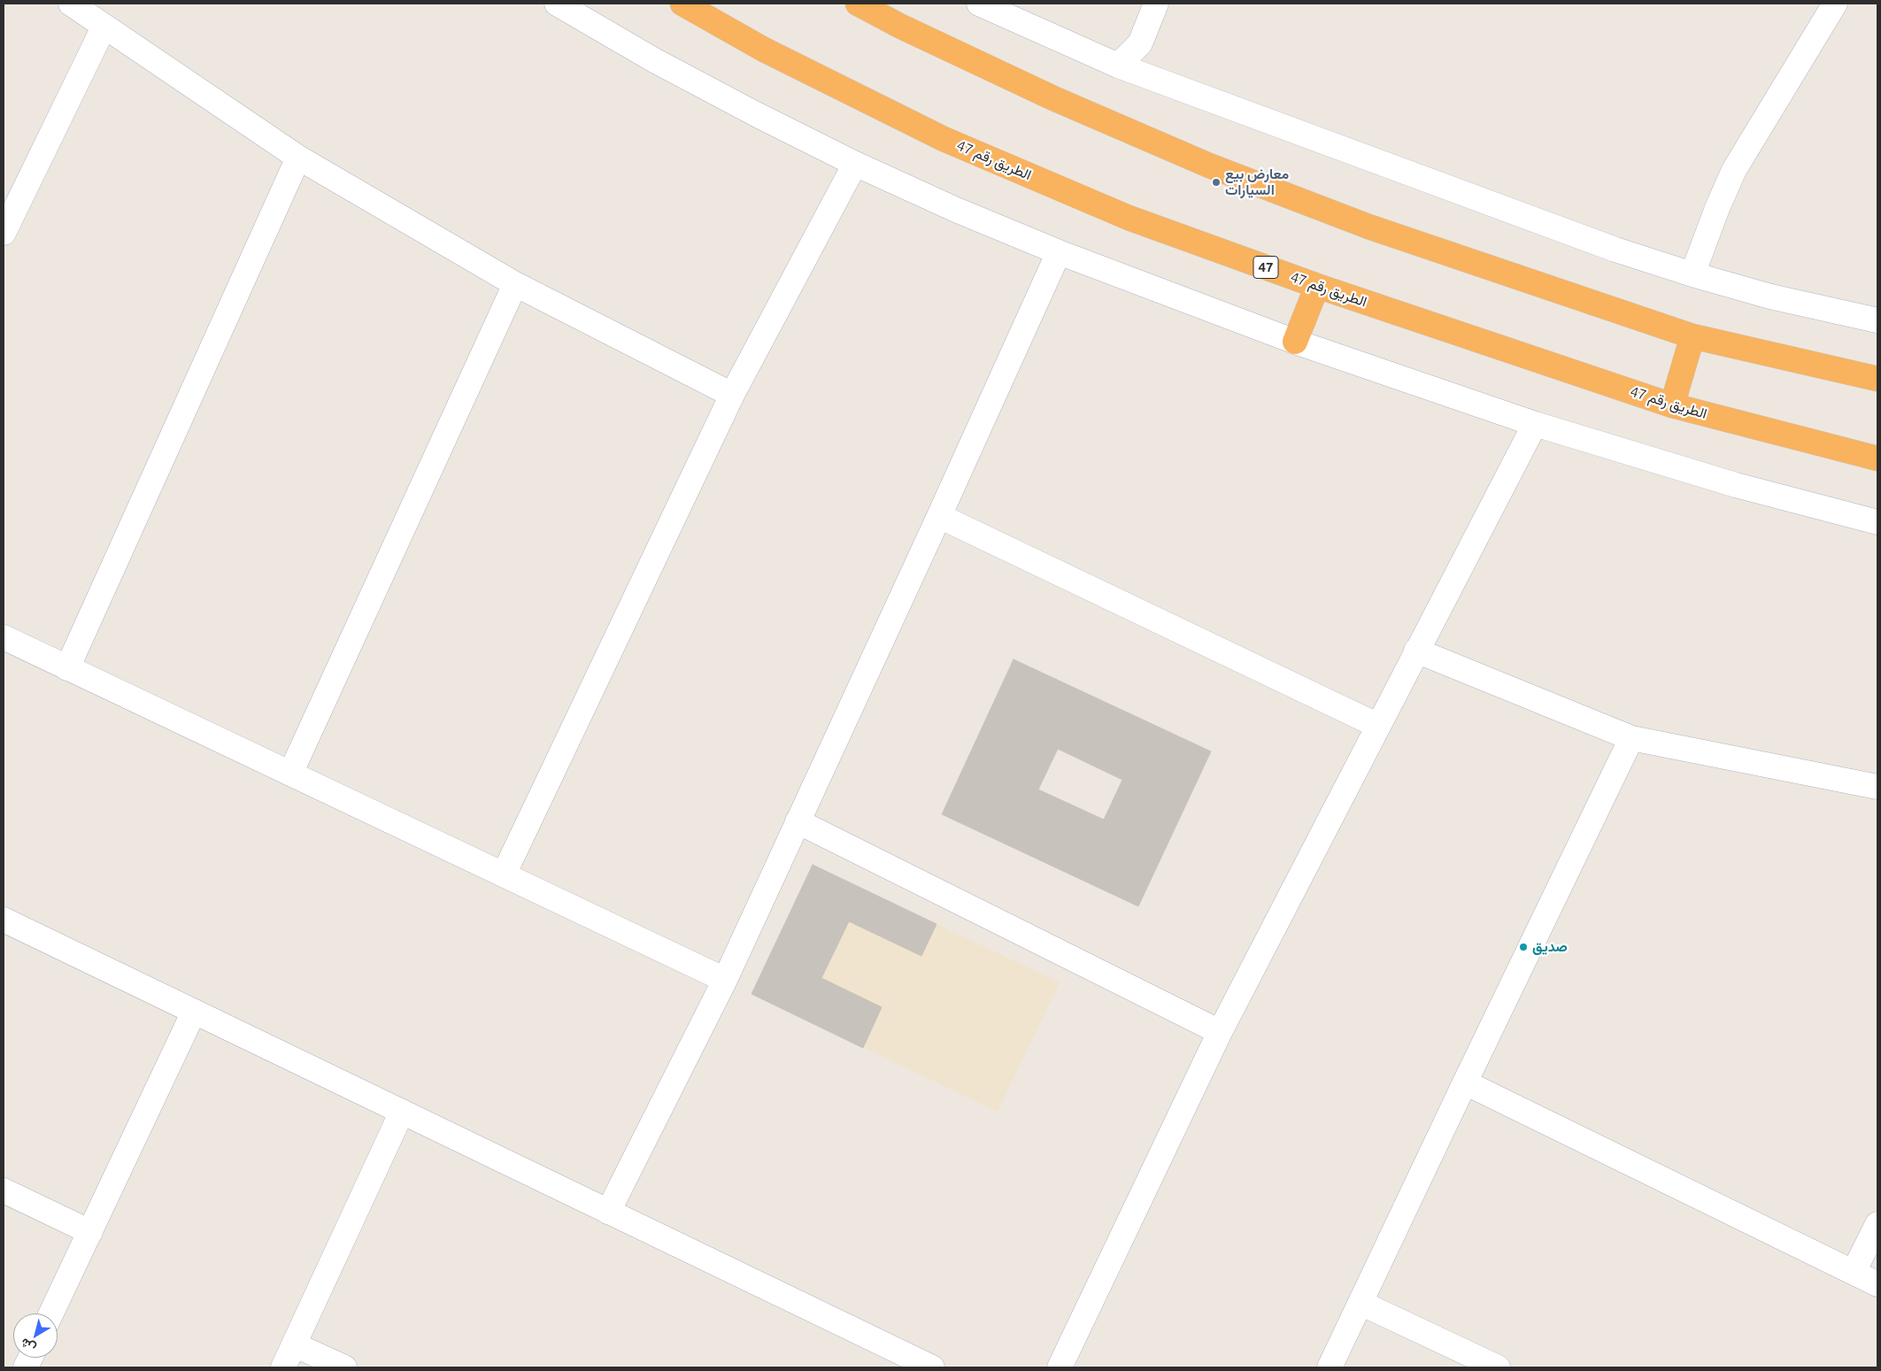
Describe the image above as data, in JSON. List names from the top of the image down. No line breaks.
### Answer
{"streets":{"highway":["الطريق رقم 47","47"]},"places":["معارض بيع السيارات","صديق"],"north":"bottom left"}
